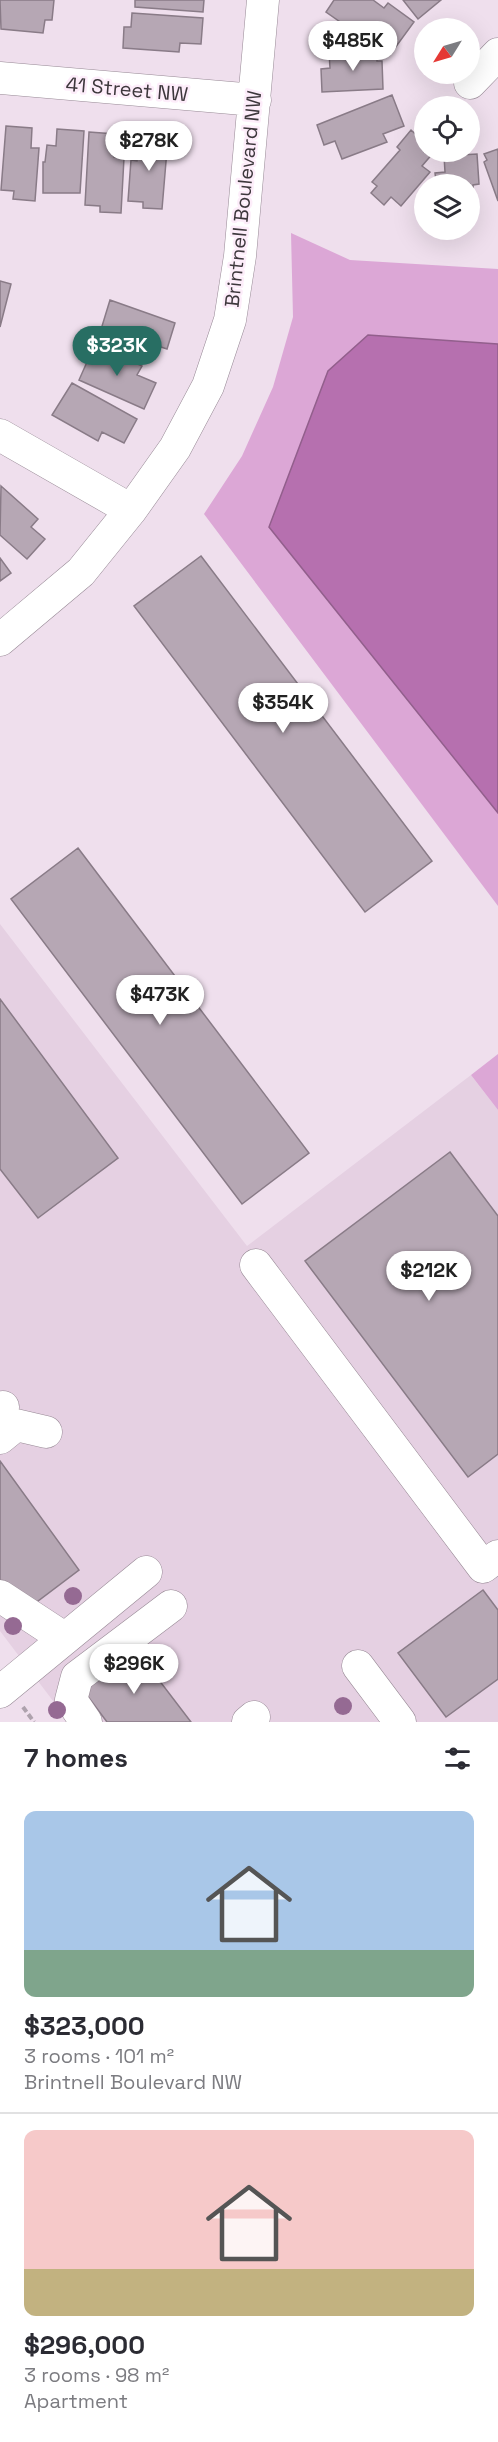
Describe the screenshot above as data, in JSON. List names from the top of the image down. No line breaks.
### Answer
{"streets":{"street":["41 Street NW","Brintnell Boulevard NW"]},"crossings":[["41 Street NW","Brintnell Boulevard NW"]],"north":"bottom left","page":{"price":["$485K","$278K","$323K","$354K","$473K","$212K","$296K"],"heading":"7 homes","list":[{"name":"$323,000","note":"3 rooms · 101 m² · Brintnell Boulevard NW"},{"name":"$296,000","note":"3 rooms · 98 m² · Apartment"}]}}
